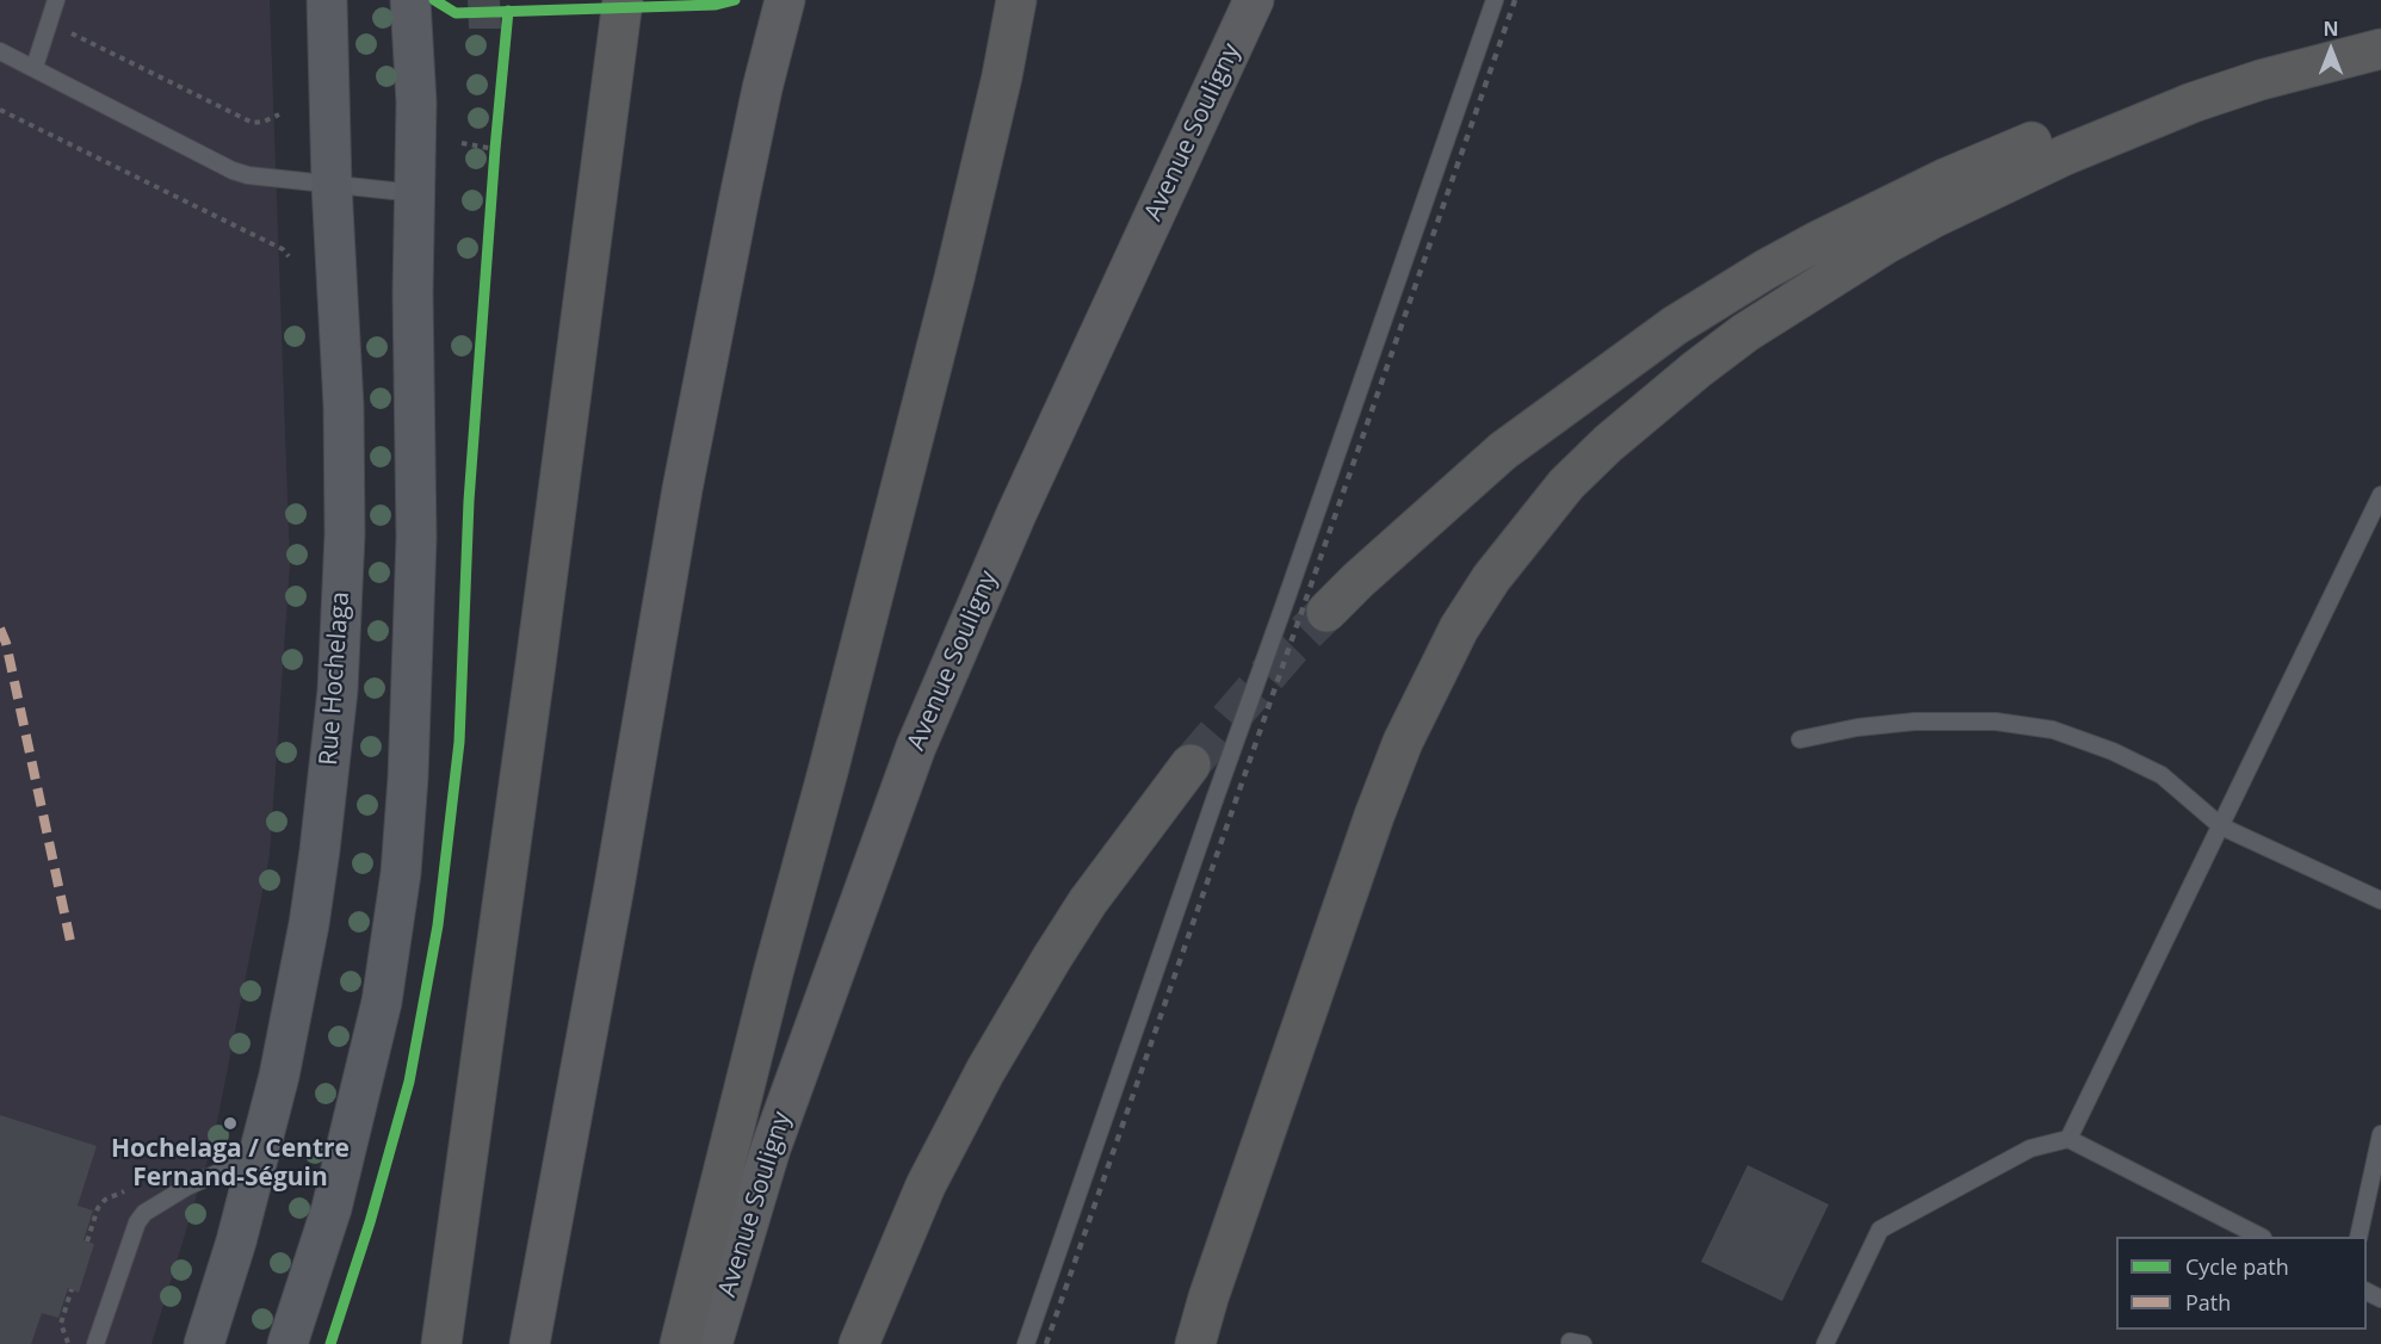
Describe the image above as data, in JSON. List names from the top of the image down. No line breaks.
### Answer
{"streets":{"highway":["Avenue Souligny"],"main road":["Rue Hochelaga"]},"places":["Hochelaga / Centre Fernand-Séguin"],"legend":["Cycle path","Path"],"north":"top"}
